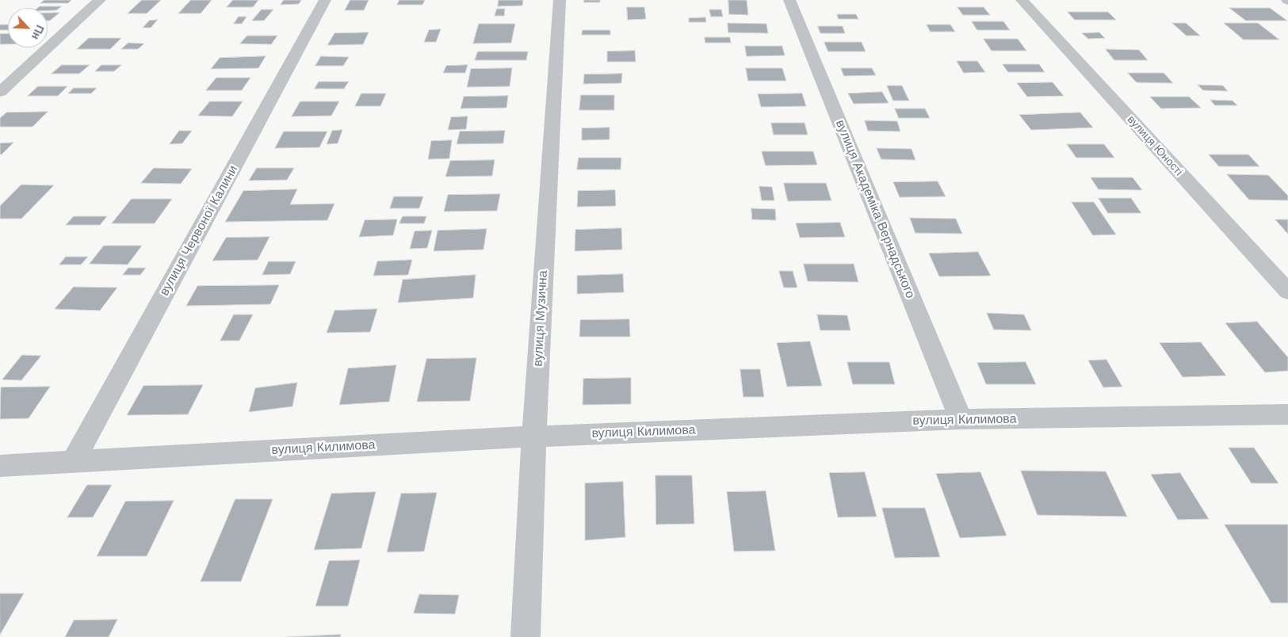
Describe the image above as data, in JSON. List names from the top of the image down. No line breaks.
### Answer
{"streets":{"street":["вулиця Юності","вулиця Академіка Вернадського","вулиця Червоної Калини","вулиця Музична","вулиця Килимова"]},"crossings":[["вулиця Академіка Вернадського","вулиця Килимова"],["вулиця Червоної Калини","вулиця Килимова"],["вулиця Музична","вулиця Килимова"]],"north":"bottom right"}
